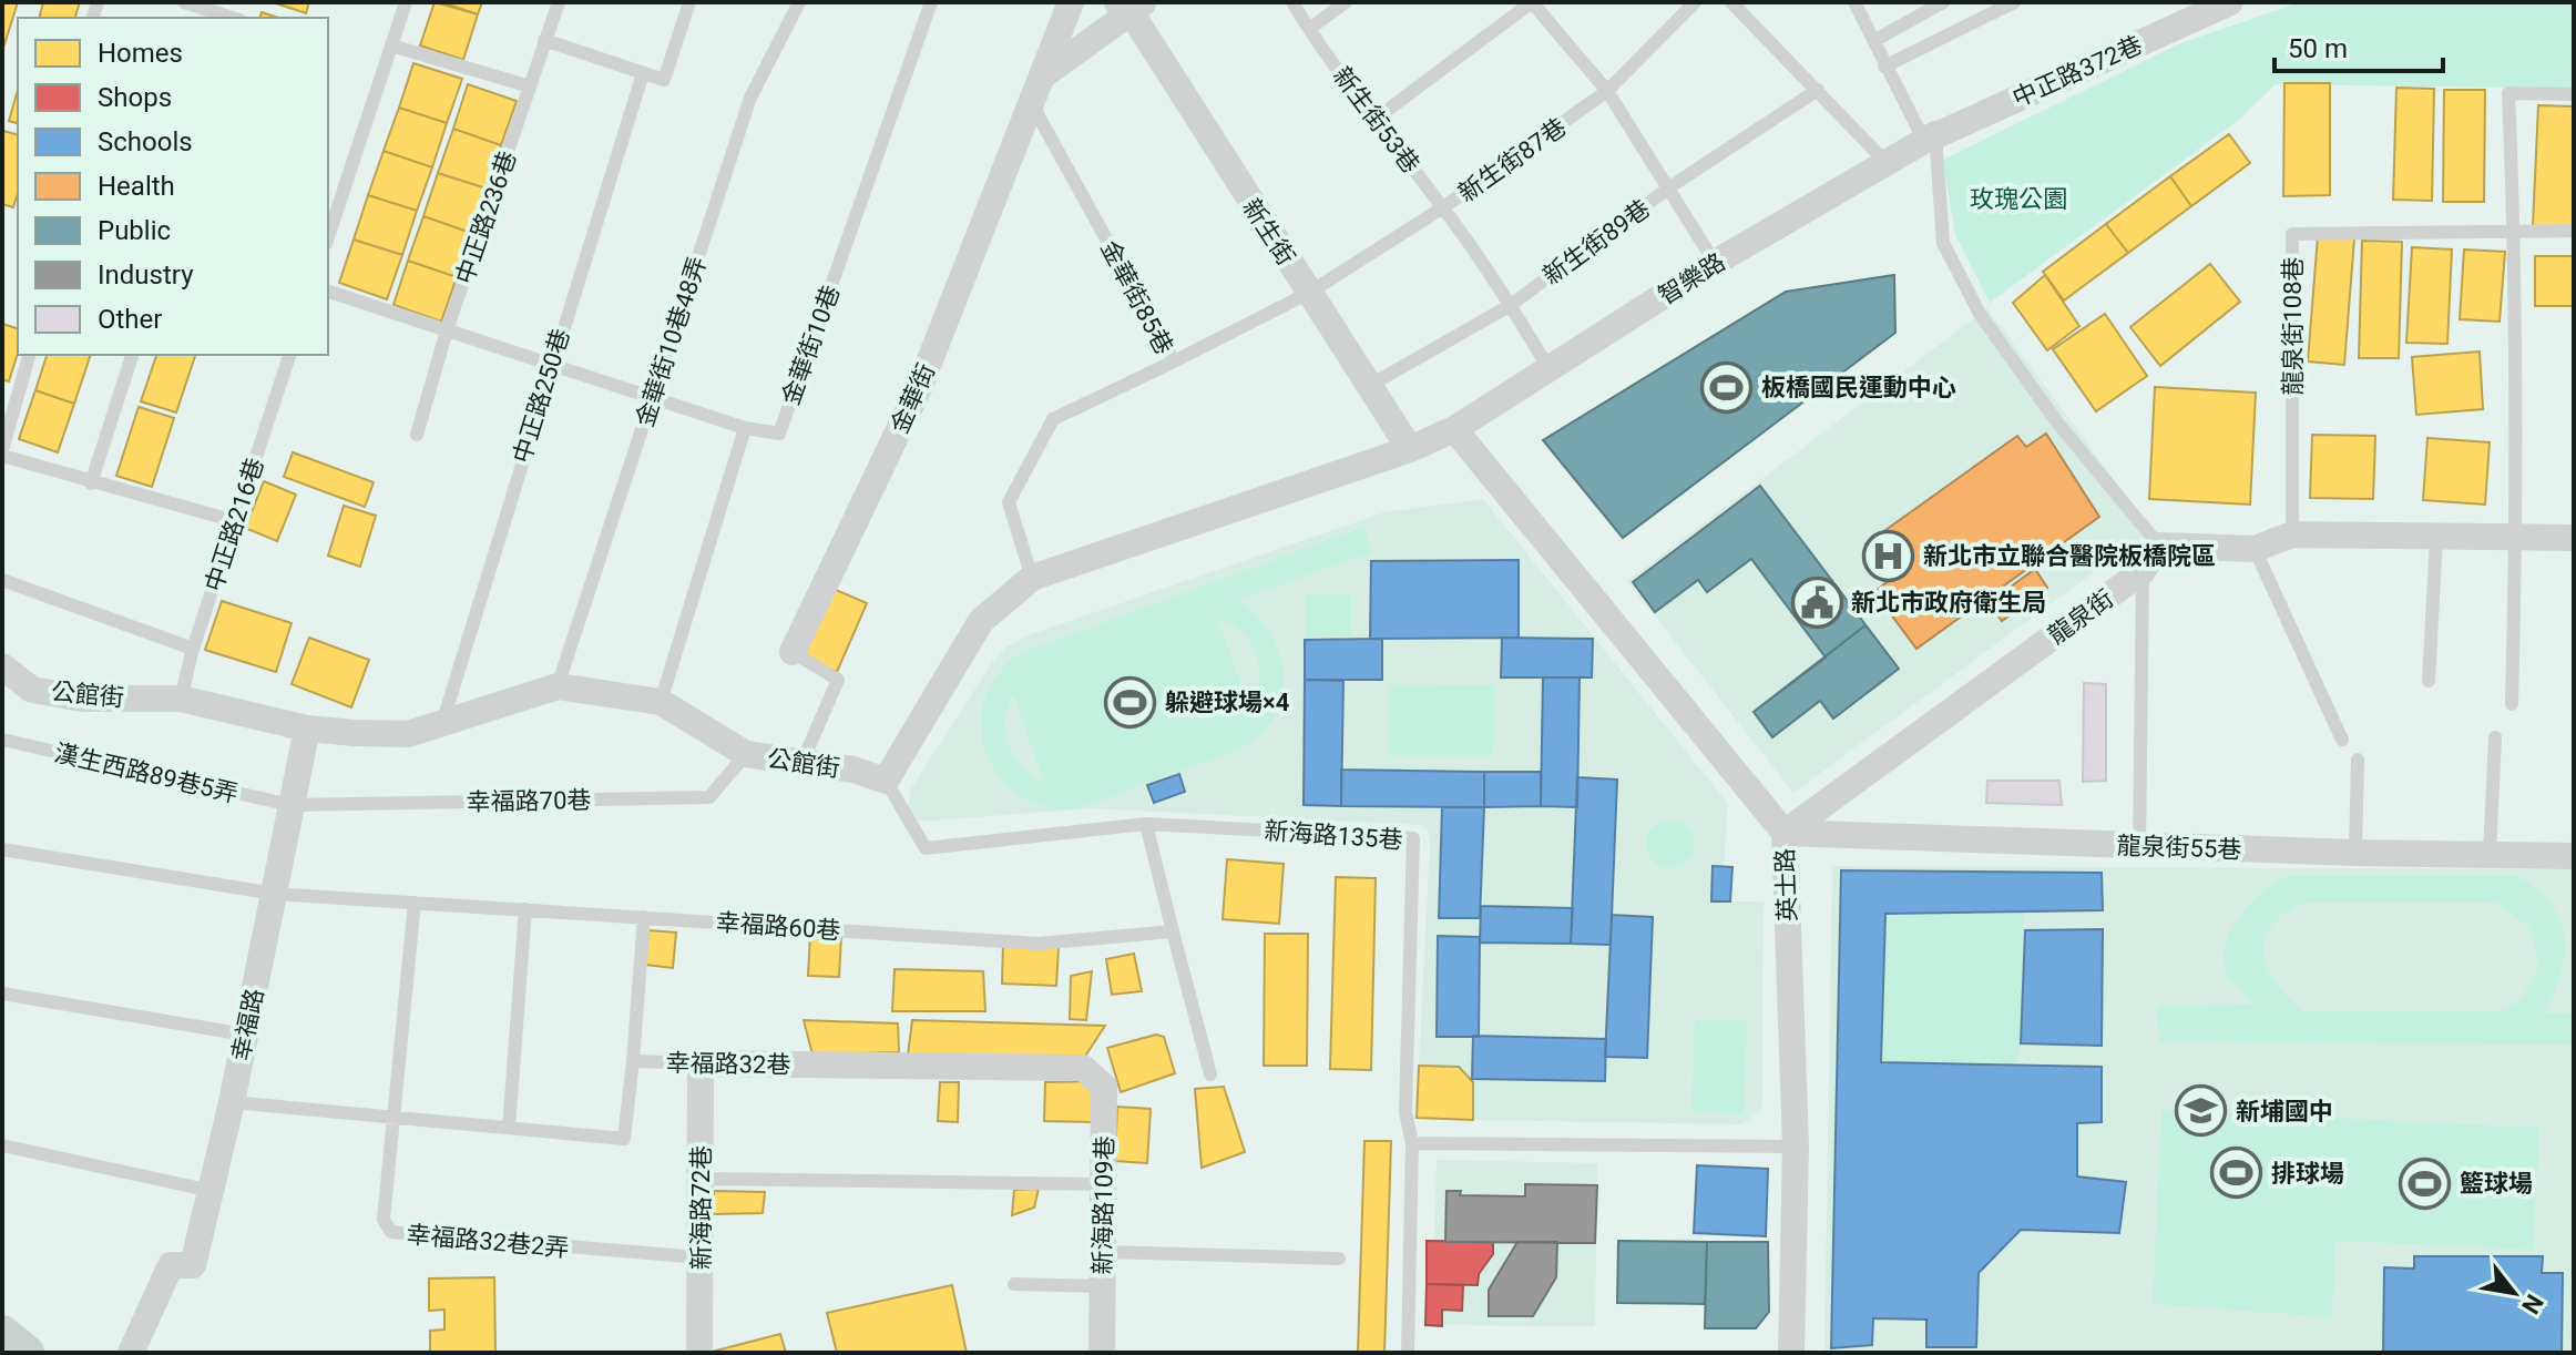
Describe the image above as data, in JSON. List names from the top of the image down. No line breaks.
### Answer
{"streets":{"street":["中正路372巷","新生街","智樂路","金華街","龍泉街","公館街","龍泉街55巷","英士路","幸福路","幸福路32巷","新海路109巷","新海路72巷"],"lane":["新生街53巷","新生街87巷","中正路236巷","新生街89巷","金華街85巷","龍泉街108巷","金華街10巷48弄","金華街10巷","中正路250巷","中正路216巷","漢生西路89巷5弄","幸福路70巷","新海路135巷","幸福路60巷","幸福路32巷2弄"]},"crossings":[["中正路372巷","智樂路"],["新生街53巷","新生街87巷"],["新生街53巷","新生街89巷"],["新生街53巷","智樂路"],["新生街87巷","新生街"],["新生街87巷","金華街85巷"],["新生街","新生街89巷"],["新生街","金華街"],["智樂路","英士路"],["金華街85巷","金華街"],["金華街10巷48弄","公館街"],["中正路250巷","公館街"],["金華街","公館街"],["中正路216巷","公館街"],["龍泉街","龍泉街55巷"],["龍泉街","英士路"],["公館街","幸福路70巷"],["公館街","新海路135巷"],["公館街","幸福路"],["漢生西路89巷5弄","幸福路70巷"],["漢生西路89巷5弄","幸福路"],["幸福路70巷","幸福路"],["龍泉街55巷","英士路"],["幸福路60巷","幸福路"],["幸福路","幸福路32巷"],["幸福路32巷","新海路109巷"],["幸福路32巷","新海路72巷"],["幸福路32巷","幸福路32巷2弄"],["新海路72巷","幸福路32巷2弄"]],"parks":["玫瑰公園"],"places":{"sports":["板橋國民運動中心","躲避球場×4","排球場","籃球場"],"hospital":["新北市立聯合醫院板橋院區"],"public building":["新北市政府衛生局"],"school or university":["新埔國中"]},"legend":["Homes","Shops","Schools","Health","Public","Industry","Other"],"scale_bar":"50 m","north":"bottom right"}
